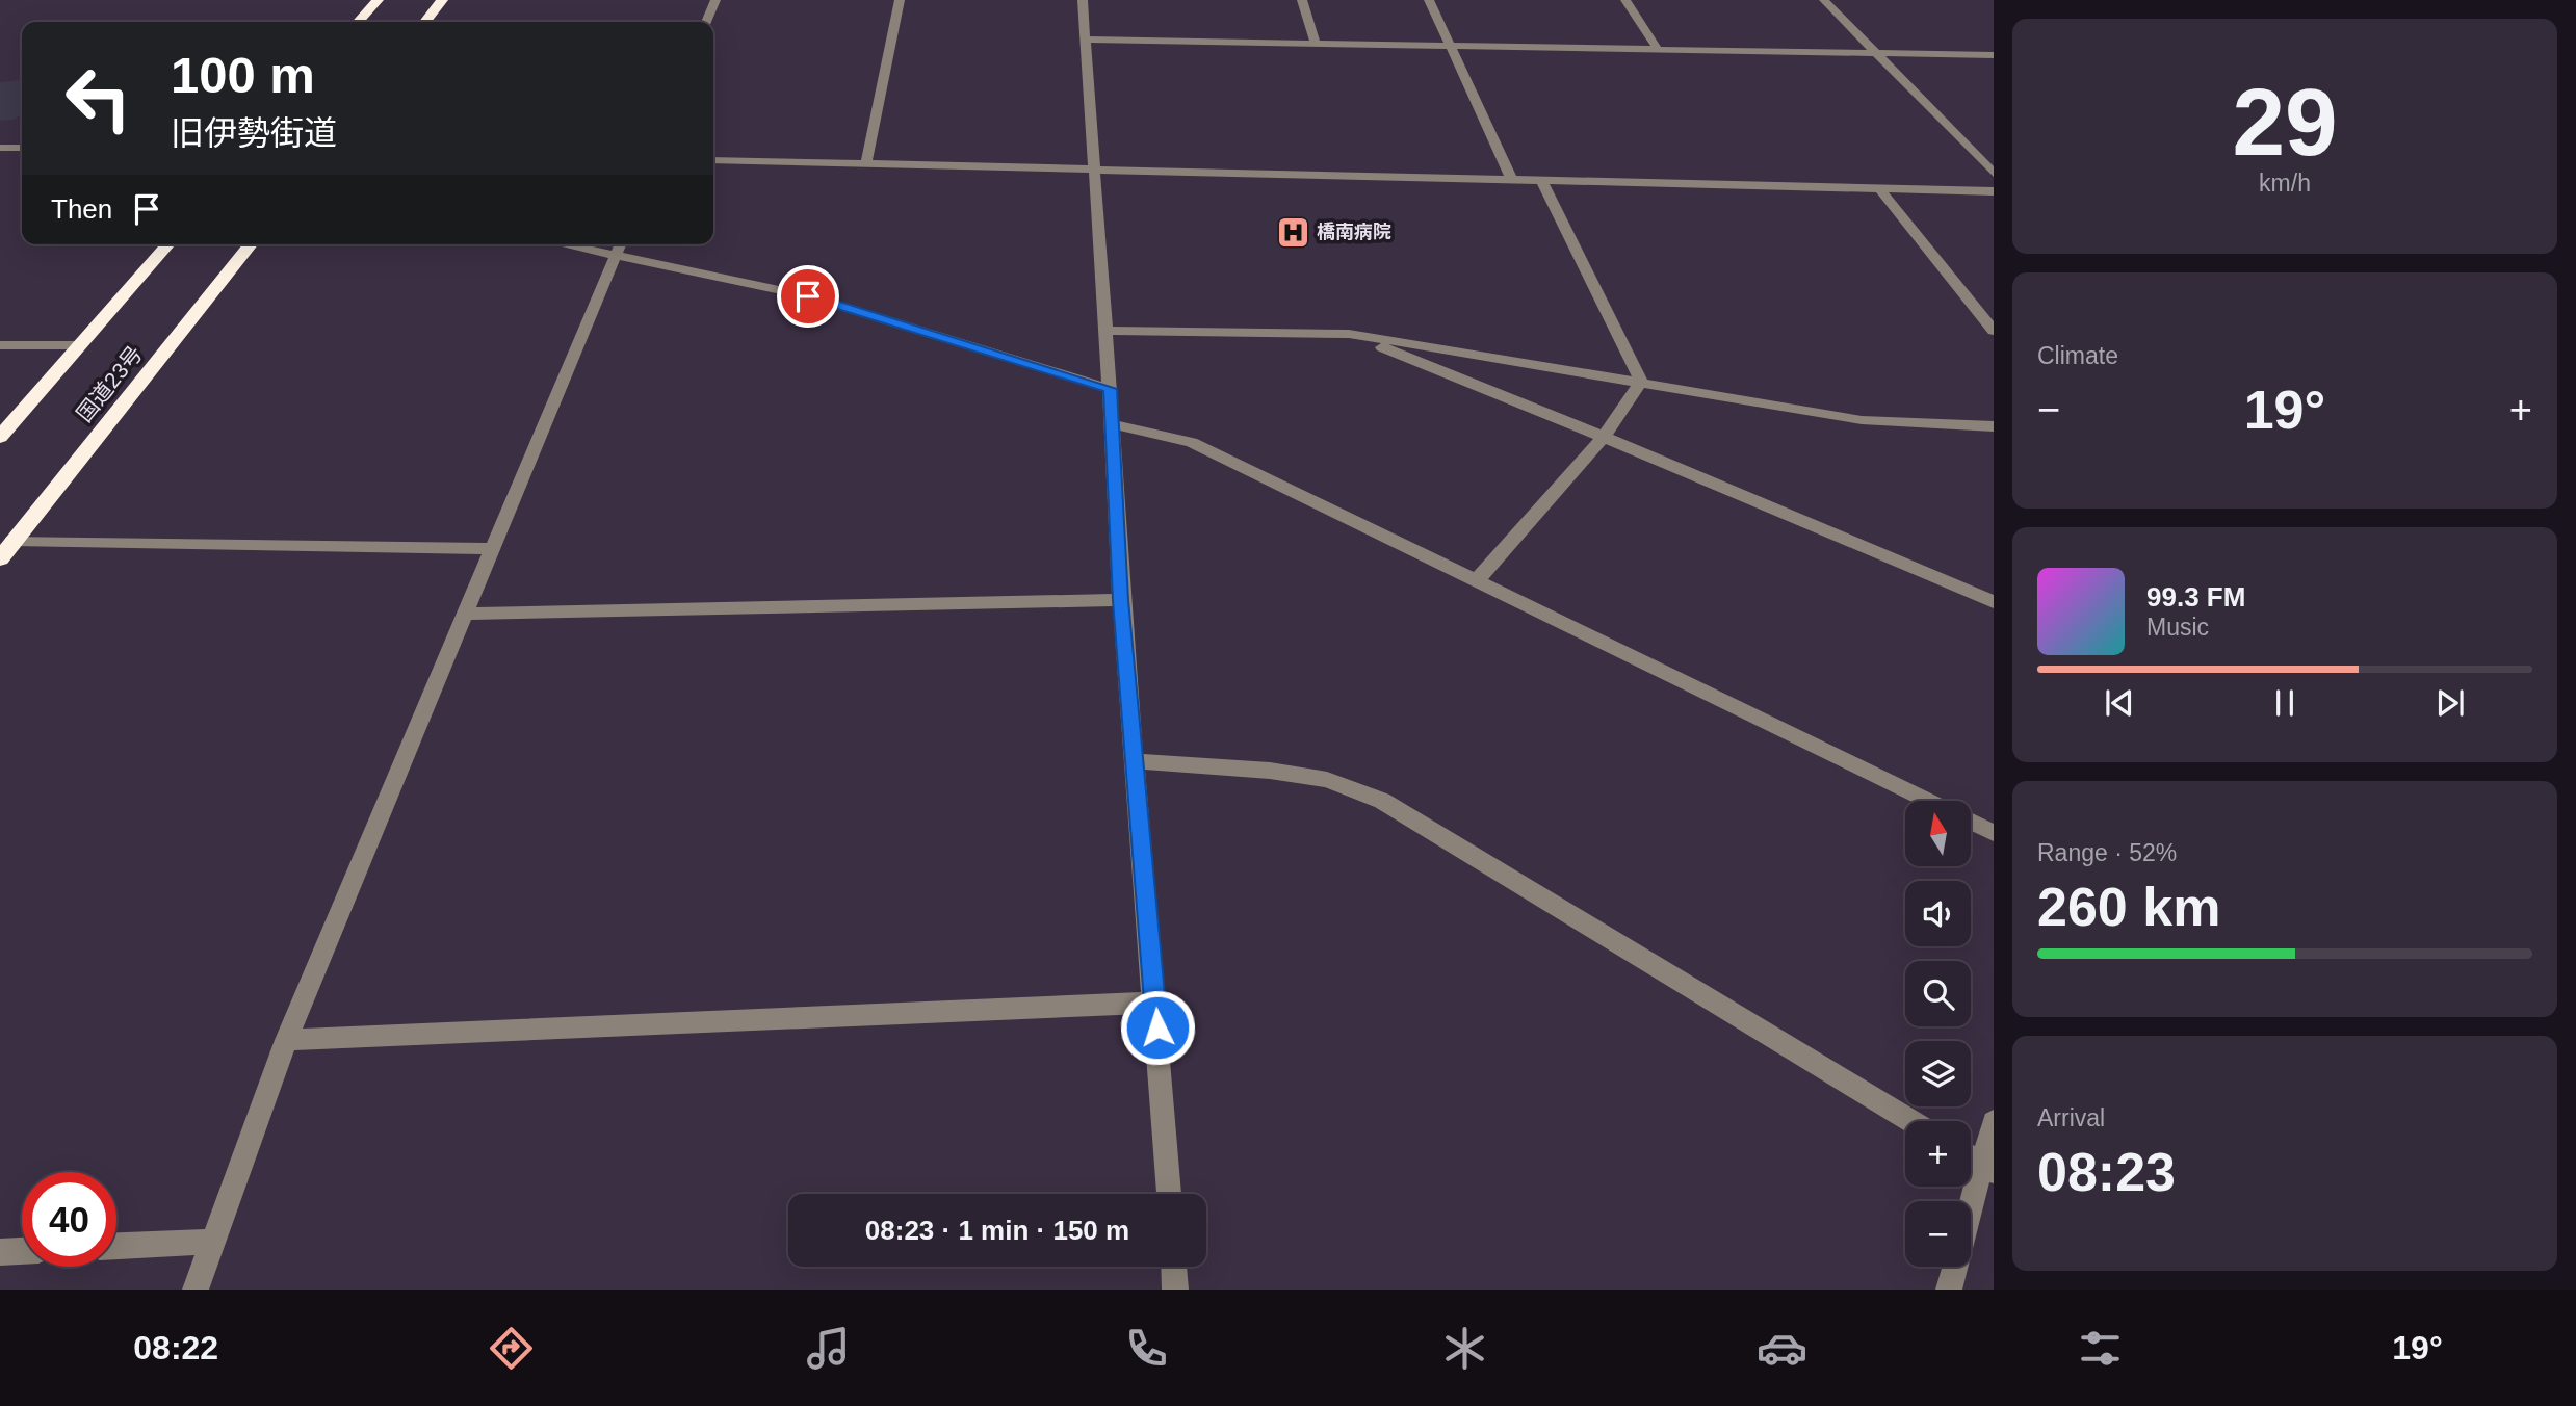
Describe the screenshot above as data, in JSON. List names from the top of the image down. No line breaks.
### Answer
{"streets":{"highway":["国道23号"]},"places":{"hospital":["橋南病院"]},"north":"top","page":{"tile":[["29","km/h"],"Climate",["Range · 52%","260 km"],["Arrival","08:23"]],"turn":["100 m","旧伊勢街道"],"then":"Then","heat":["−","19°","+"],"song":["99.3 FM","Music"],"map_buttons":["+","−"],"limit":"40","trip":"08:23 · 1 min · 150 m","tabs":["08:22","19°"]}}
